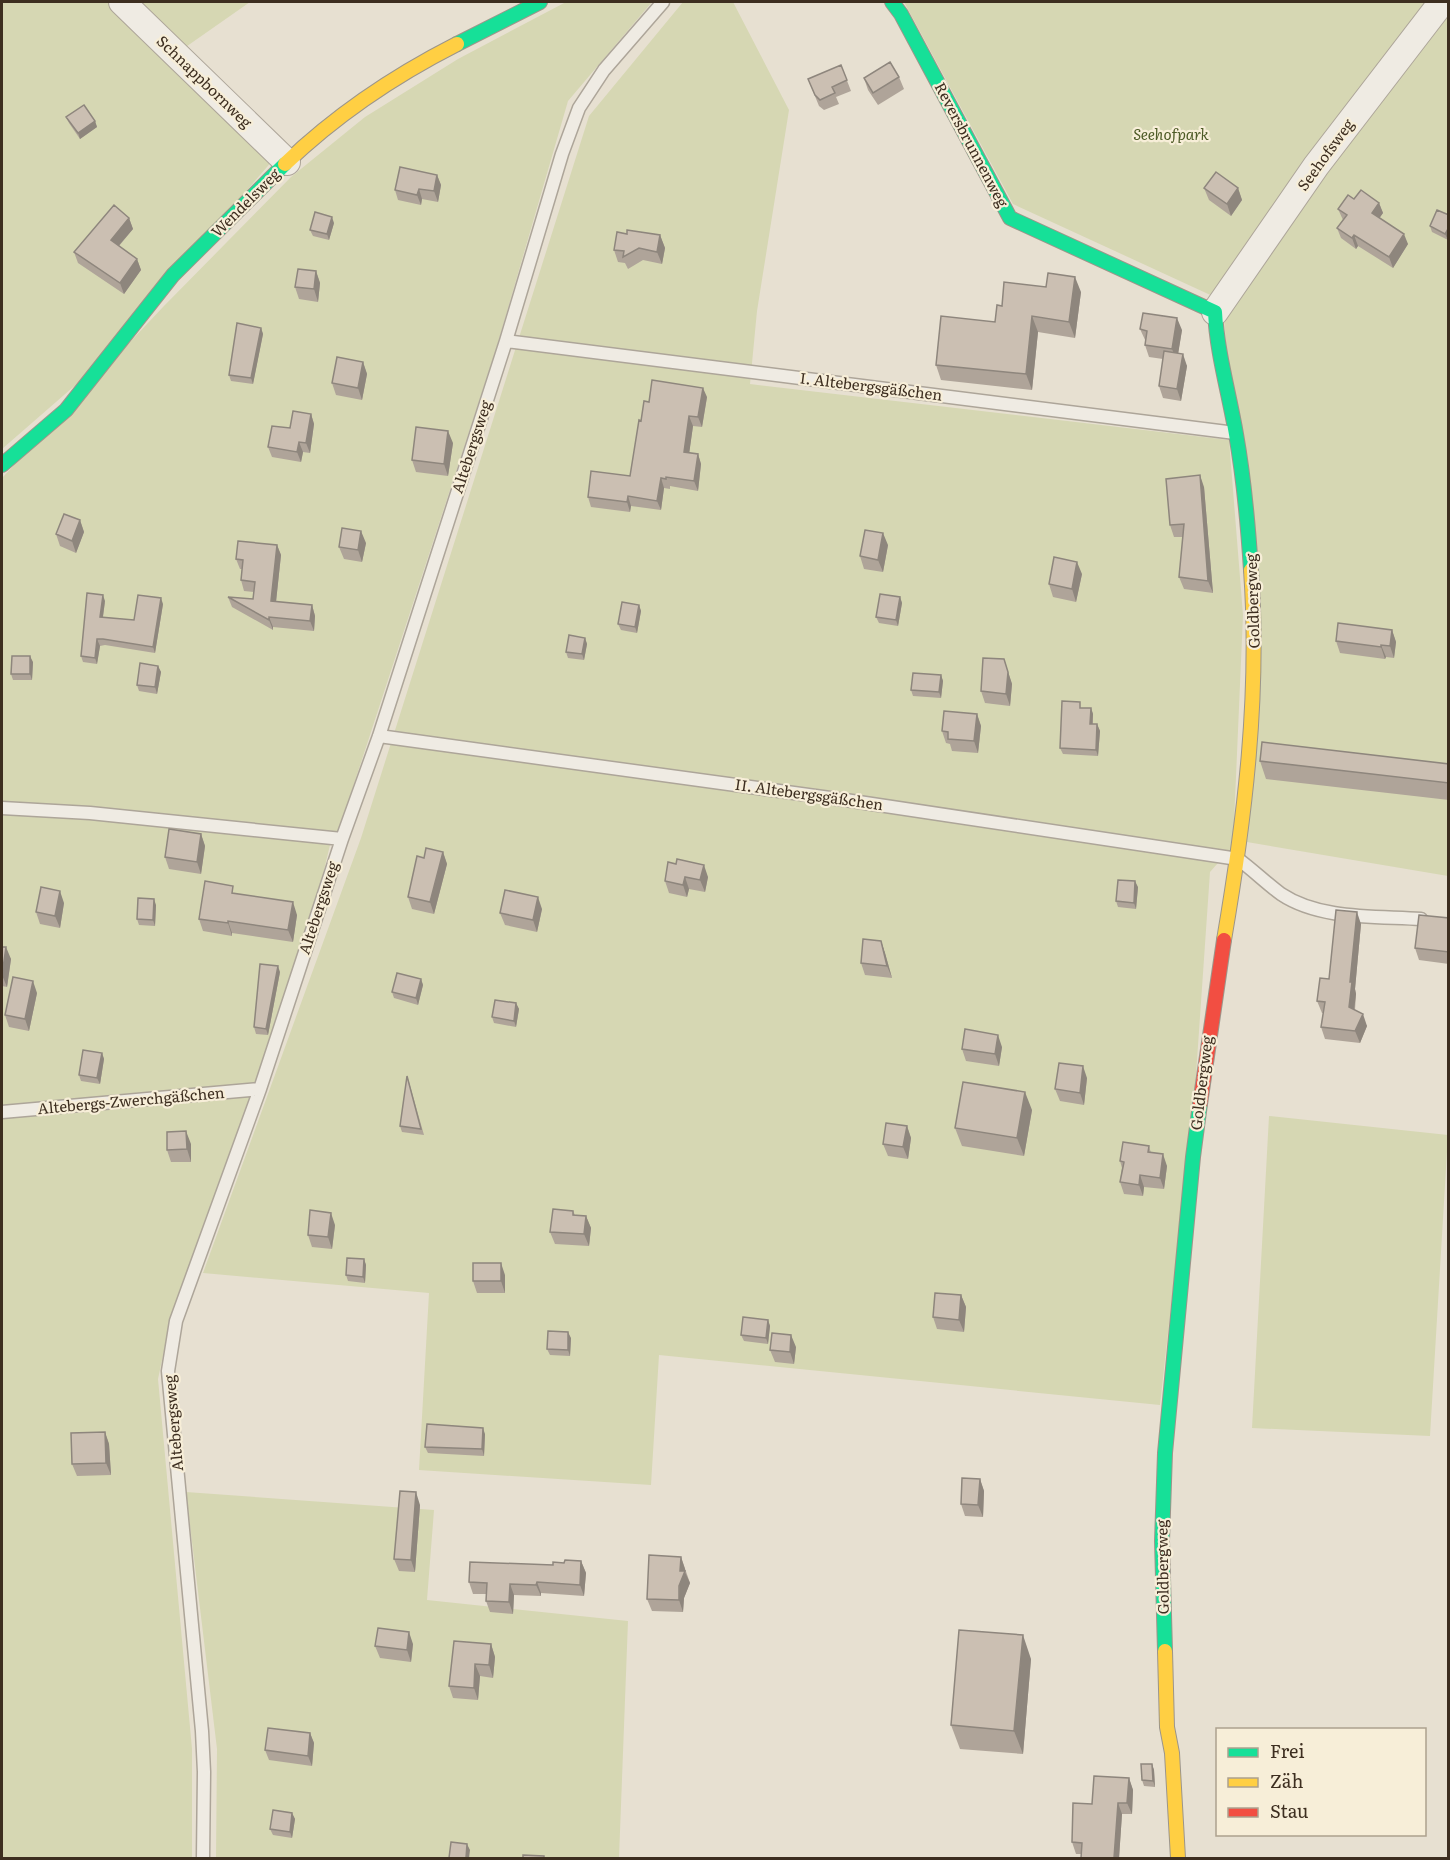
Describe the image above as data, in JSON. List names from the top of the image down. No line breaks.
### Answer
{"streets":{"street":["Schnappbornweg","Reversbrunnenweg","Seehofsweg","Wendelsweg","Goldbergweg"],"lane":["I. Altebergsgäßchen","Altebergsweg","II. Altebergsgäßchen","Altebergs-Zwerchgäßchen"]},"crossings":[["Schnappbornweg","Wendelsweg"],["Reversbrunnenweg","Seehofsweg"],["Reversbrunnenweg","Goldbergweg"],["Seehofsweg","Goldbergweg"],["I. Altebergsgäßchen","Altebergsweg"],["I. Altebergsgäßchen","Goldbergweg"],["Altebergsweg","II. Altebergsgäßchen"],["Altebergsweg","Altebergs-Zwerchgäßchen"],["Goldbergweg","II. Altebergsgäßchen"]],"parks":["Seehofpark"],"legend":["Frei","Zäh","Stau"]}
